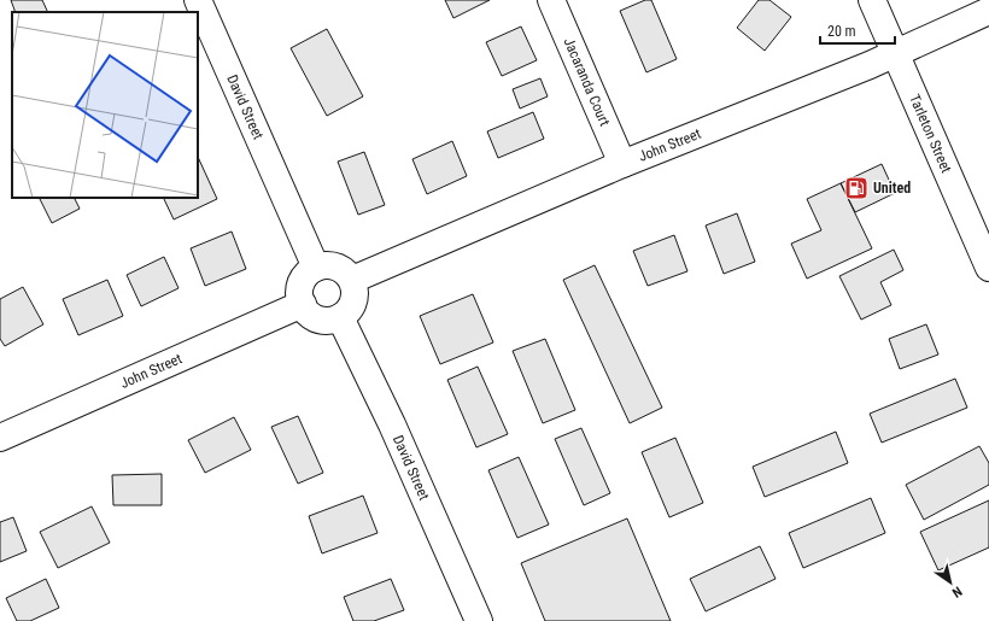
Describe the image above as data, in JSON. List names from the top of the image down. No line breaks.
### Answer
{"streets":{"street":["Jacaranda Court","David Street","Tarleton Street","John Street"]},"crossings":[["Jacaranda Court","John Street"],["David Street","John Street"],["Tarleton Street","John Street"]],"places":{"fuel station":["United"]},"scale_bar":"20 m","north":"bottom right"}
